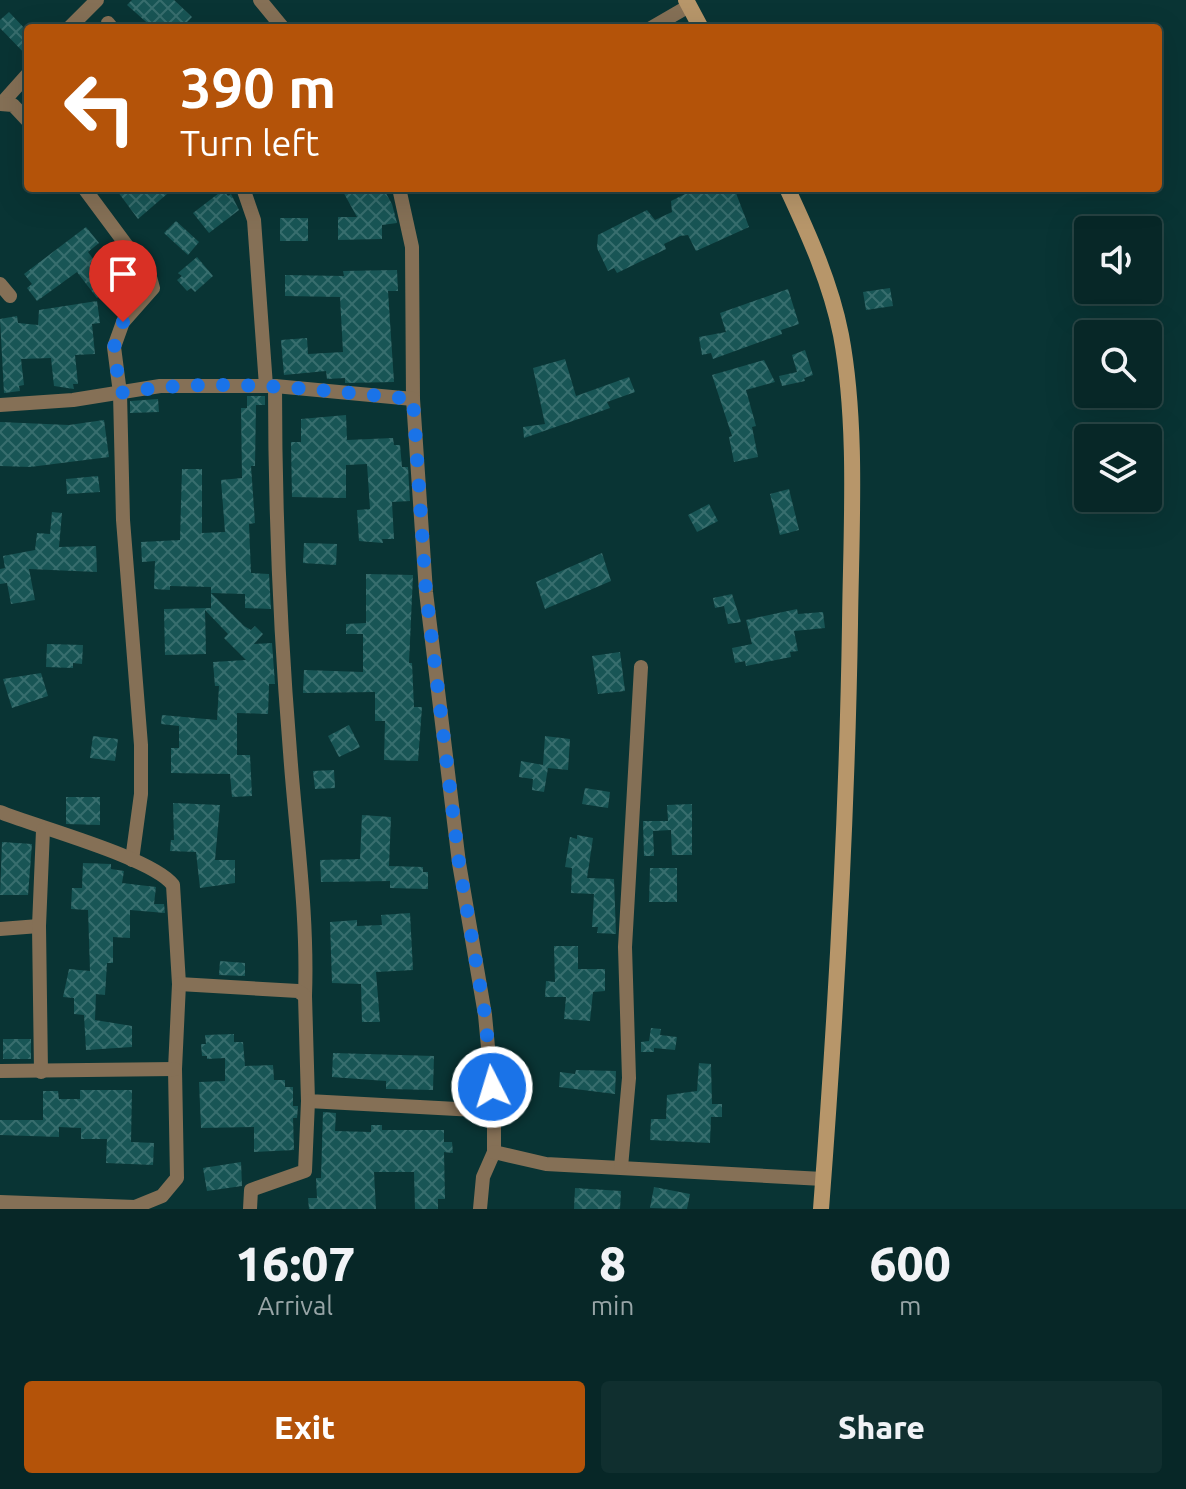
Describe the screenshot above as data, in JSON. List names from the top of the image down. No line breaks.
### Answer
{"page":{"turn":["390 m","Turn left"],"eta":["16:07","Arrival","8","min","600","m"],"buttons":["Exit","Share"]}}
